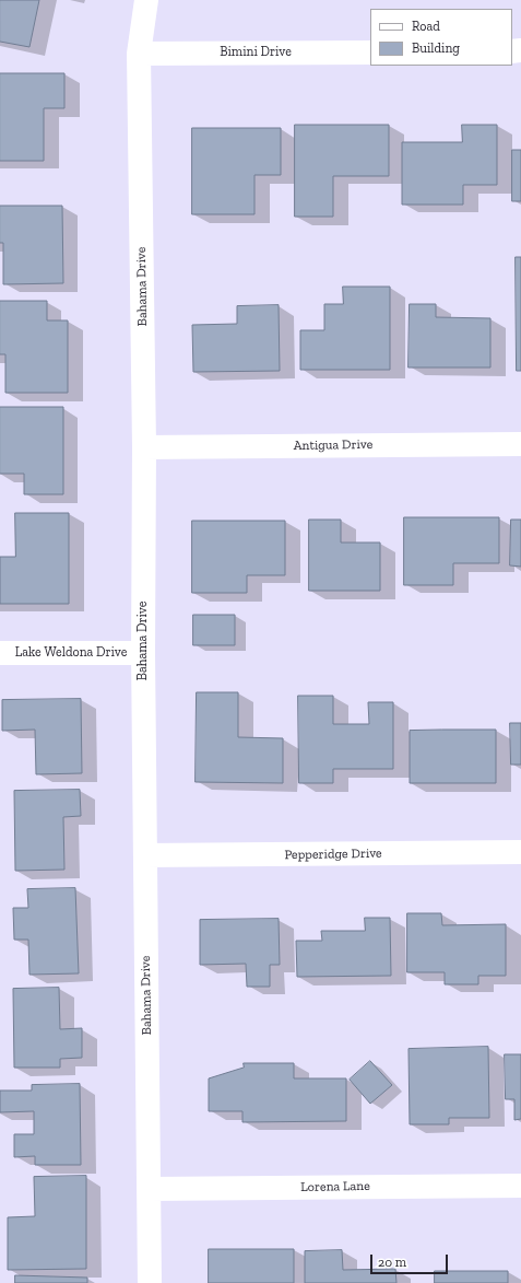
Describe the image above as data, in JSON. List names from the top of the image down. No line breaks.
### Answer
{"streets":{"street":["Bimini Drive","Bahama Drive","Antigua Drive","Lake Weldona Drive","Pepperidge Drive","Lorena Lane"]},"crossings":[["Bimini Drive","Bahama Drive"],["Bahama Drive","Antigua Drive"],["Bahama Drive","Lake Weldona Drive"],["Bahama Drive","Pepperidge Drive"],["Bahama Drive","Lorena Lane"]],"legend":["Road","Building"],"scale_bar":"20 m"}
